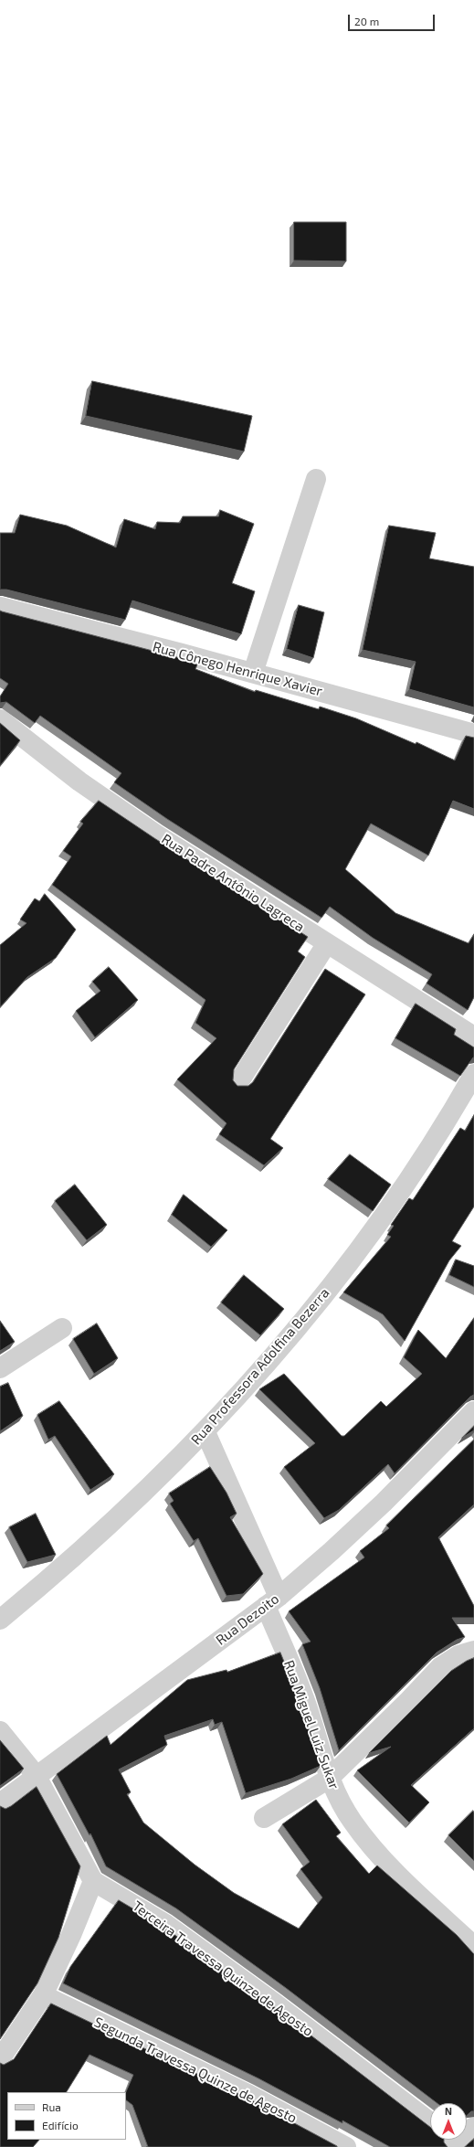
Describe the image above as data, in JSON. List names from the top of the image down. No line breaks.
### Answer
{"streets":{"street":["Rua Cônego Henrique Xavier","Rua Padre Antônio Lagreca","Rua Professora Adolfina Bezerra","Rua Dezoito","Rua Miguel Luiz Sukar","Terceira Travessa Quinze de Agosto","Segunda Travessa Quinze de Agosto"]},"crossings":[["Rua Professora Adolfina Bezerra","Rua Miguel Luiz Sukar"],["Rua Dezoito","Rua Miguel Luiz Sukar"]],"legend":["Rua","Edifício"],"scale_bar":"20 m","north":"top"}
